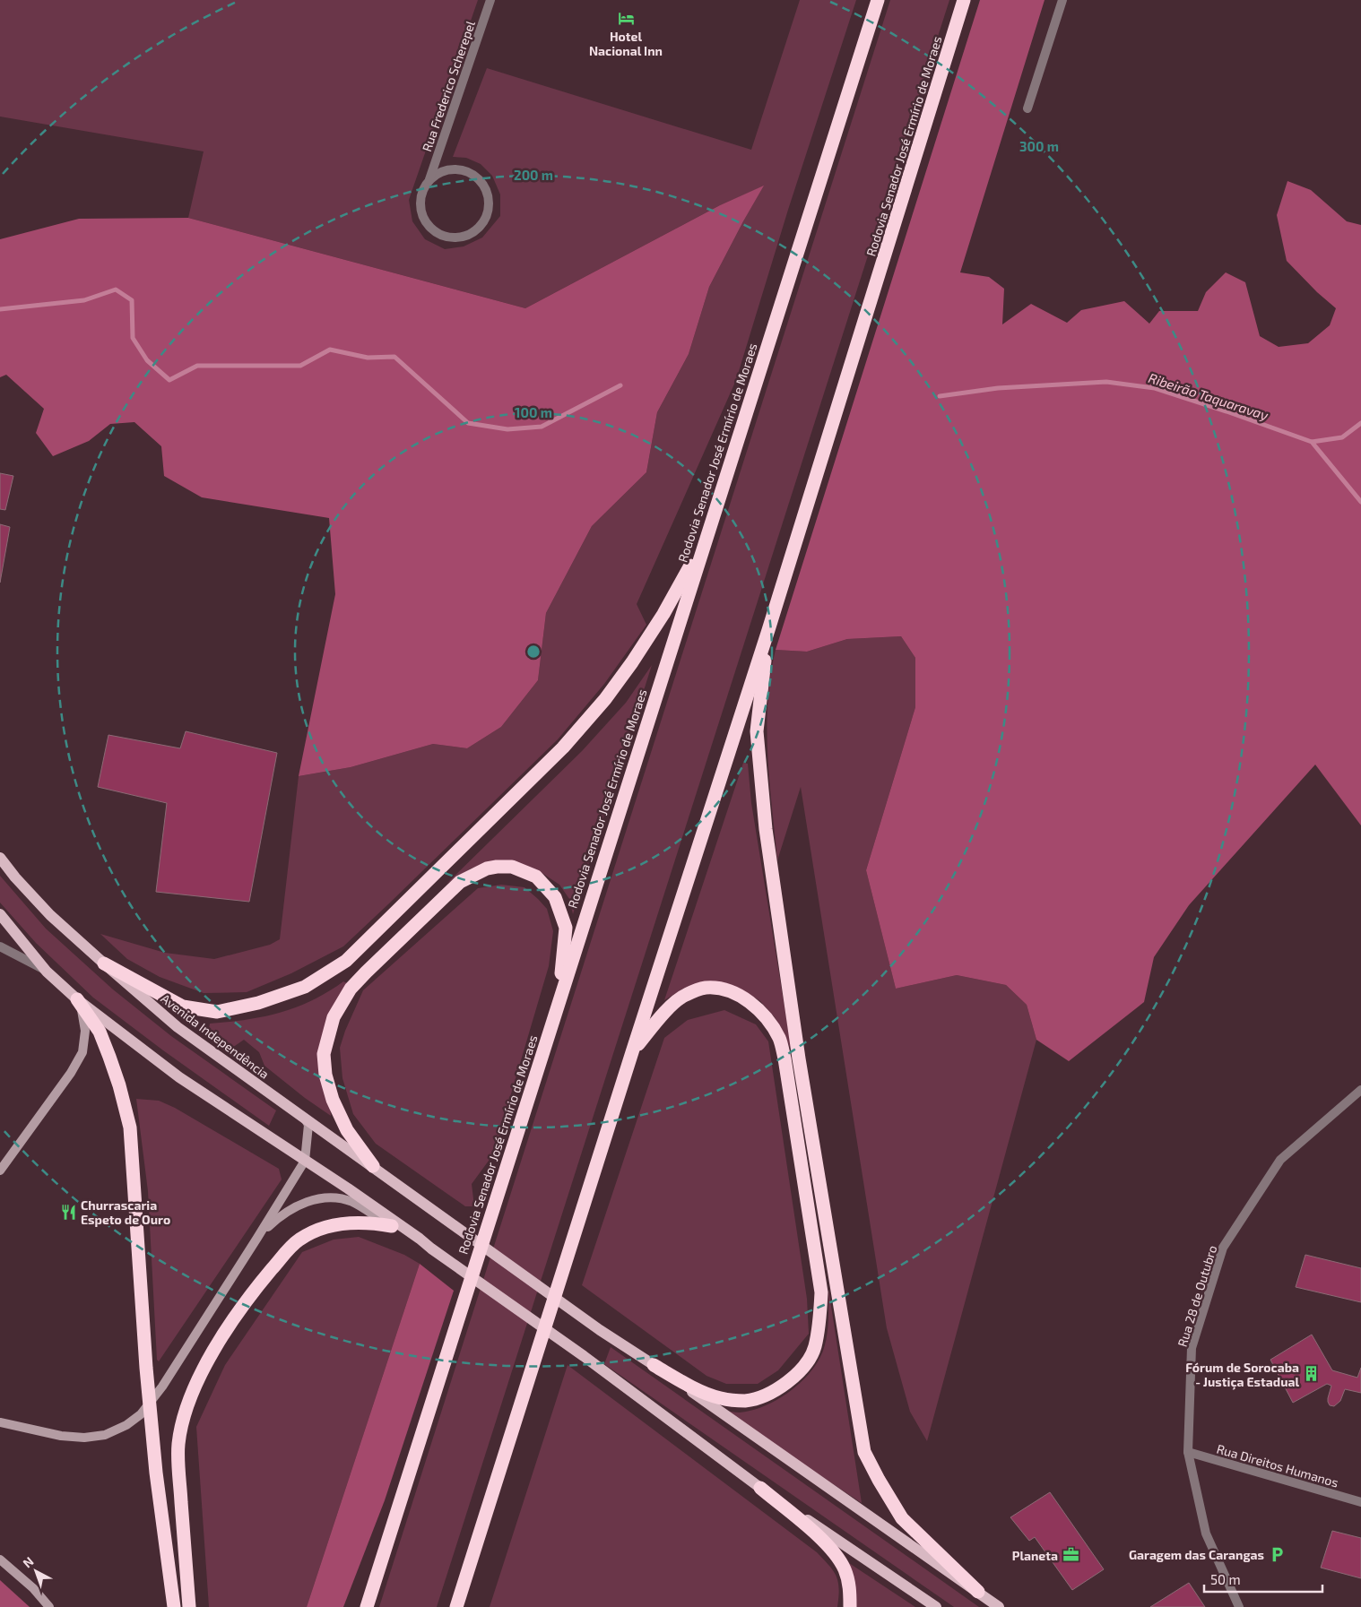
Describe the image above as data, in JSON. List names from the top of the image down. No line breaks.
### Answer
{"streets":{"highway":["Rodovia Senador José Ermírio de Moraes"],"main road":["Avenida Independência"],"street":["Rua Frederico Scherepel","Rua 28 de Outubro","Rua Direitos Humanos"]},"crossings":[["Rua 28 de Outubro","Rua Direitos Humanos"]],"water":["Ribeirão Taquaravay"],"places":{"hotel":["Hotel Nacional Inn"],"restaurant":["Churrascaria Espeto de Ouro"],"building":["Fórum de Sorocaba - Justiça Estadual"],"parking":["Garagem das Carangas"],"office":["Planeta"]},"scale_bar":"50 m","north":"top left","rings":["300 m","200 m","100 m"]}
